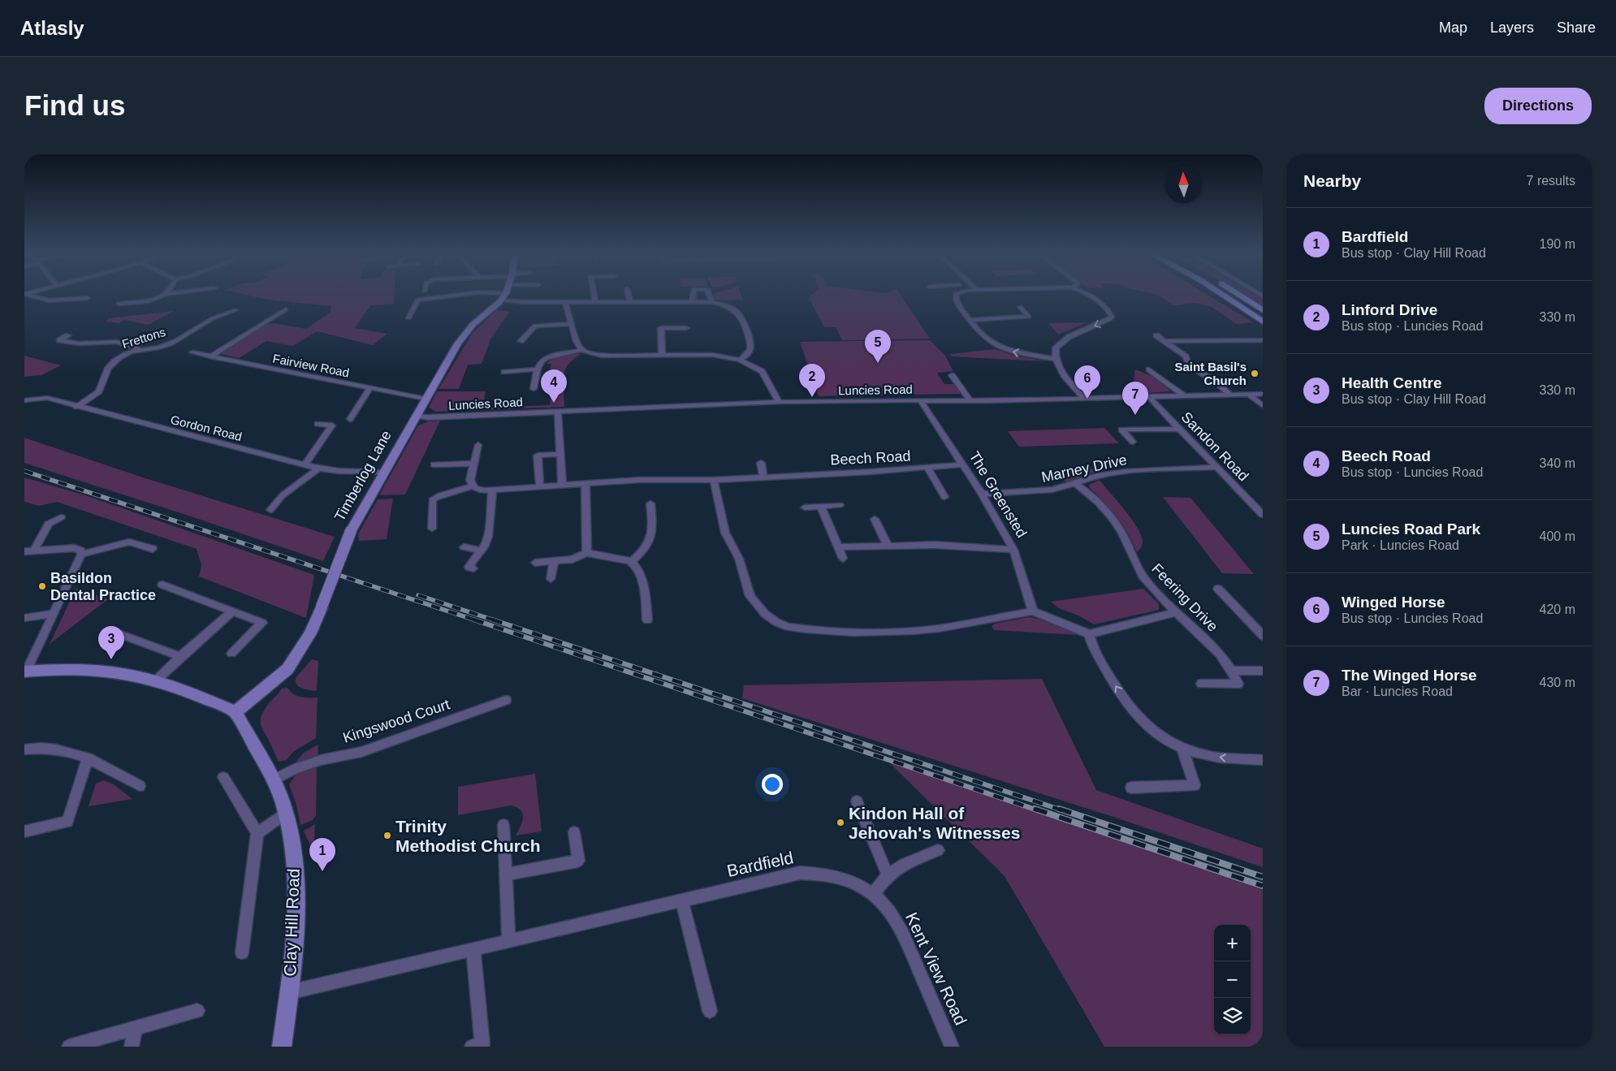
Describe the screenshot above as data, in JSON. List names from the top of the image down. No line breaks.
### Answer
{"streets":{"main road":["Timberlog Lane","Clay Hill Road"],"street":["Frettons","Fairview Road","Luncies Road","Gordon Road","Sandon Road","Beech Road","Marney Drive","The Greensted","Feering Drive","Kingswood Court","Bardfield","Kent View Road"]},"crossings":[["Frettons","Gordon Road"],["Fairview Road","Timberlog Lane"],["Luncies Road","Sandon Road"],["Luncies Road","Timberlog Lane"],["Luncies Road","The Greensted"],["Gordon Road","Timberlog Lane"],["Sandon Road","Marney Drive"],["Beech Road","The Greensted"],["Marney Drive","The Greensted"],["Marney Drive","Feering Drive"],["Timberlog Lane","Clay Hill Road"],["Kingswood Court","Clay Hill Road"],["Bardfield","Clay Hill Road"],["Bardfield","Kent View Road"]],"places":["Saint Basil's Church","Basildon Dental Practice","Kindon Hall of Jehovah's Witnesses","Trinity Methodist Church"],"north":"top","page":{"header":"Atlasly","nav":["Map","Layers","Share"],"buttons":"Directions","title":"Find us","heading":["Nearby","7 results"],"list":[{"mark":"1","name":"Bardfield","note":"Bus stop · Clay Hill Road","value":"190 m"},{"mark":"2","name":"Linford Drive","note":"Bus stop · Luncies Road","value":"330 m"},{"mark":"3","name":"Health Centre","note":"Bus stop · Clay Hill Road","value":"330 m"},{"mark":"4","name":"Beech Road","note":"Bus stop · Luncies Road","value":"340 m"},{"mark":"5","name":"Luncies Road Park","note":"Park · Luncies Road","value":"400 m"},{"mark":"6","name":"Winged Horse","note":"Bus stop · Luncies Road","value":"420 m"},{"mark":"7","name":"The Winged Horse","note":"Bar · Luncies Road","value":"430 m"}],"pins":["5","2","6","4","7","3","1"],"map_buttons":["+","−"]}}
